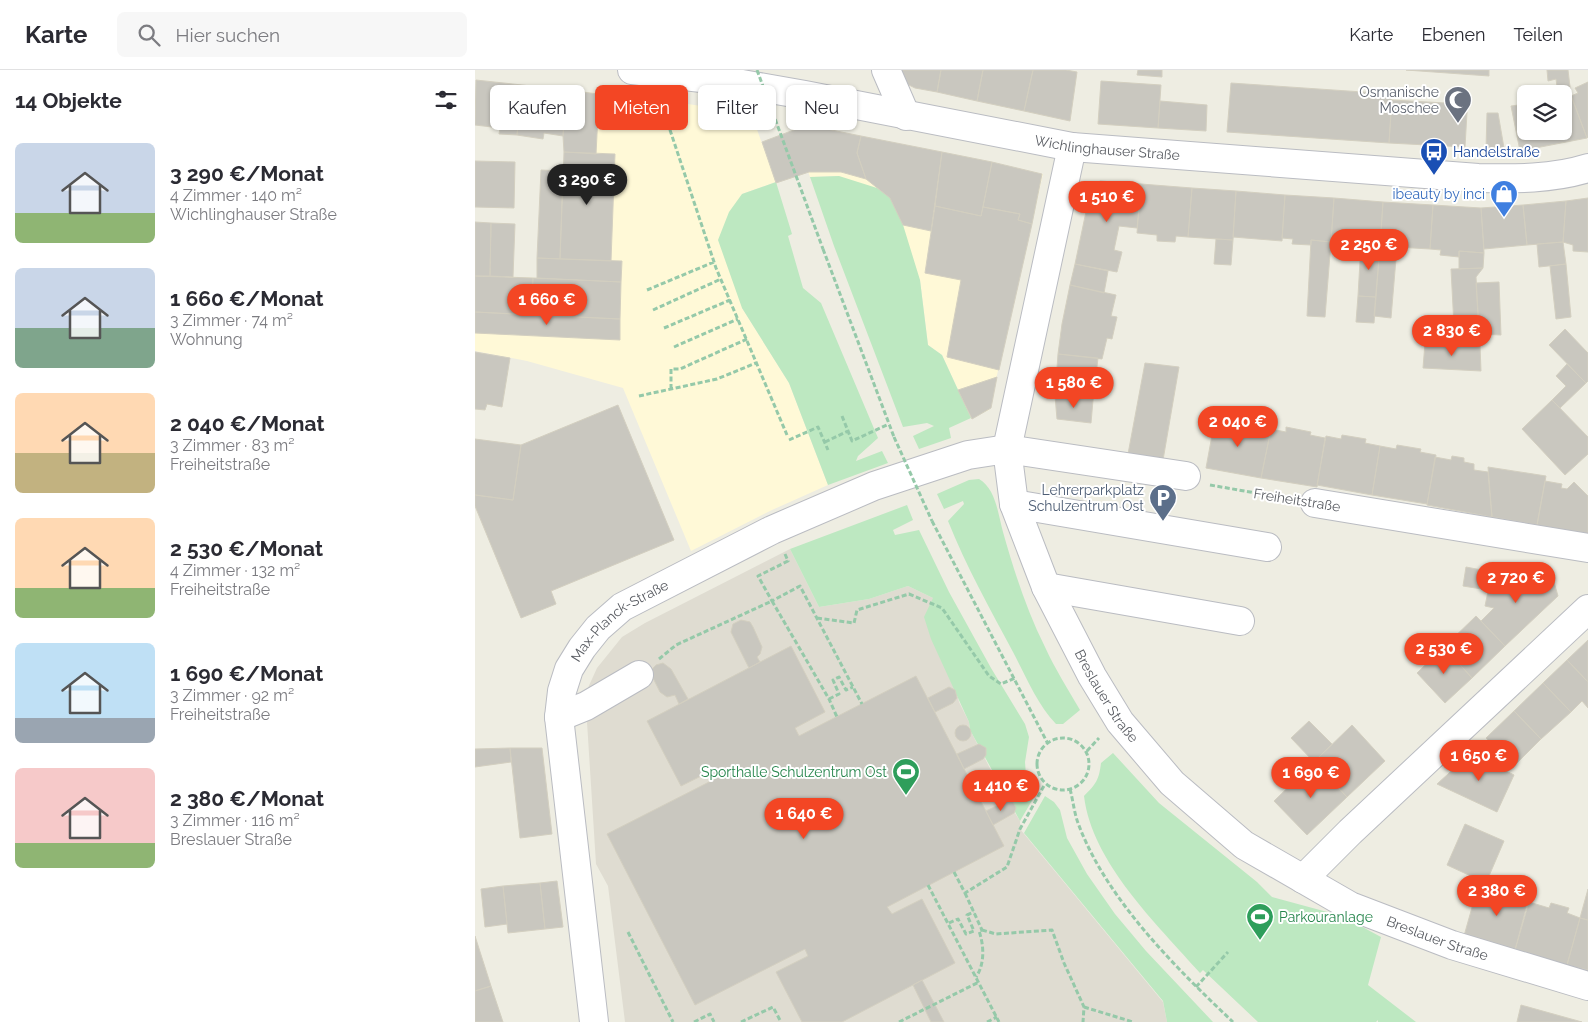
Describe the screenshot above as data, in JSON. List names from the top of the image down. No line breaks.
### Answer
{"streets":{"street":["Wichlinghauser Straße","Freiheitstraße","Max-Planck-Straße","Breslauer Straße"]},"crossings":[["Wichlinghauser Straße","Breslauer Straße"],["Max-Planck-Straße","Breslauer Straße"]],"places":{"mosque":["Osmanische Moschee"],"bus stop":["Handelstraße"],"shop":["ibeauty by inci"],"parking":["Lehrerparkplatz Schulzentrum Ost"],"sports":["Sporthalle Schulzentrum Ost","Parkouranlage"]},"page":{"header":"Karte","search":"Hier suchen","nav":["Karte","Ebenen","Teilen"],"heading":"14 Objekte","chip":["Kaufen","Mieten","Filter","Neu"],"list":[{"name":"3 290 €/Monat","note":"4 Zimmer · 140 m² · Wichlinghauser Straße"},{"name":"1 660 €/Monat","note":"3 Zimmer · 74 m² · Wohnung"},{"name":"2 040 €/Monat","note":"3 Zimmer · 83 m² · Freiheitstraße"},{"name":"2 530 €/Monat","note":"4 Zimmer · 132 m² · Freiheitstraße"},{"name":"1 690 €/Monat","note":"3 Zimmer · 92 m² · Freiheitstraße"},{"name":"2 380 €/Monat","note":"3 Zimmer · 116 m² · Breslauer Straße"}],"price":["3 290 €","1 510 €","2 250 €","1 660 €","2 830 €","1 580 €","2 040 €","2 720 €","2 530 €","1 650 €","1 690 €","1 410 €","1 640 €","2 380 €"]}}
